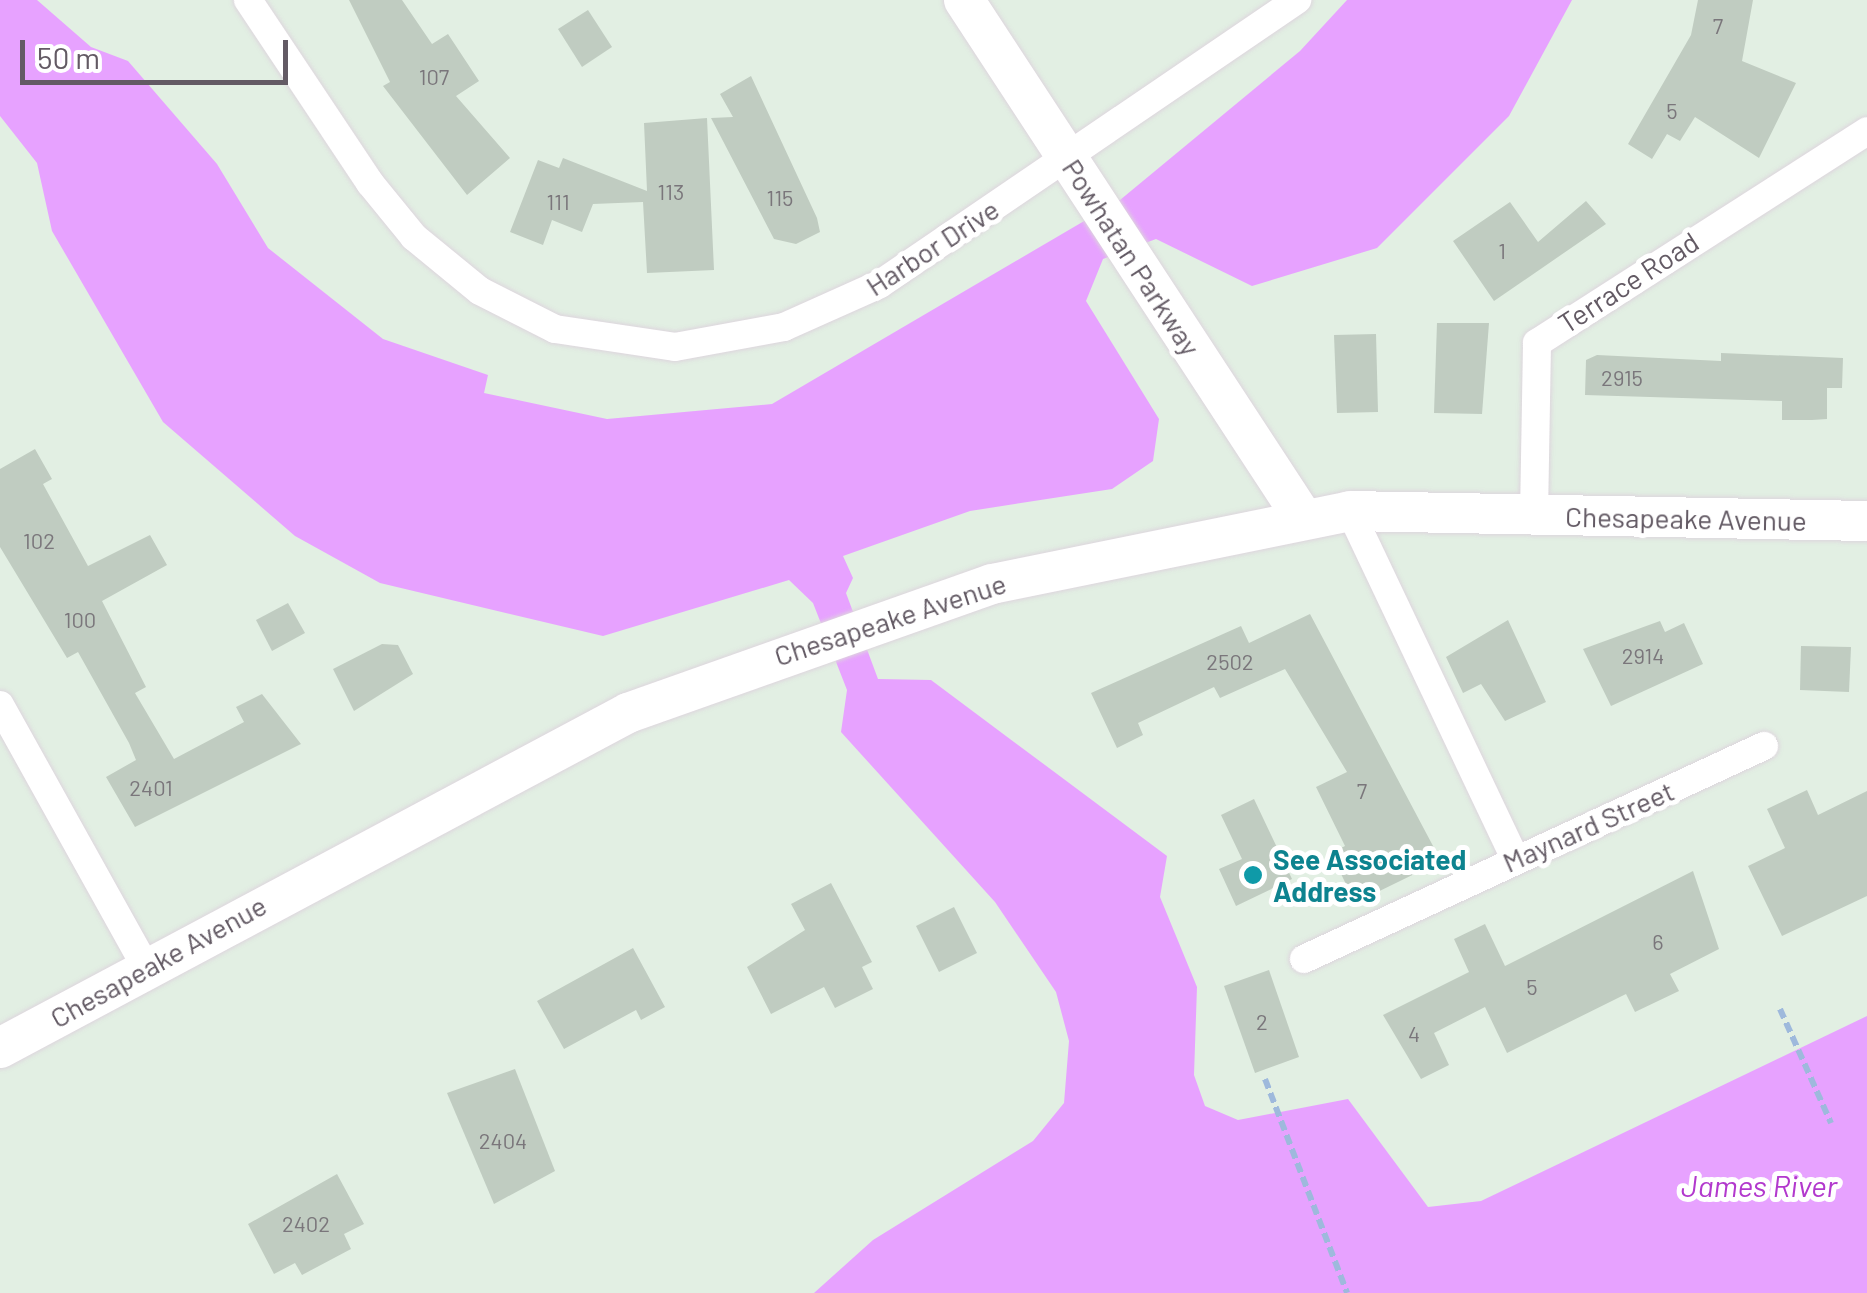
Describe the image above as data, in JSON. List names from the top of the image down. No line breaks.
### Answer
{"streets":{"main road":["Powhatan Parkway","Chesapeake Avenue"],"street":["Harbor Drive","Terrace Road","Maynard Street"]},"crossings":[["Harbor Drive","Powhatan Parkway"],["Powhatan Parkway","Chesapeake Avenue"],["Terrace Road","Chesapeake Avenue"]],"water":["James River"],"places":["See Associated Address"],"house_numbers":["7","107","5","113","115","111","1","2915","102","100","2914","2502","2401","7","6","5","2","4","2404","2402"],"scale_bar":"50 m"}
